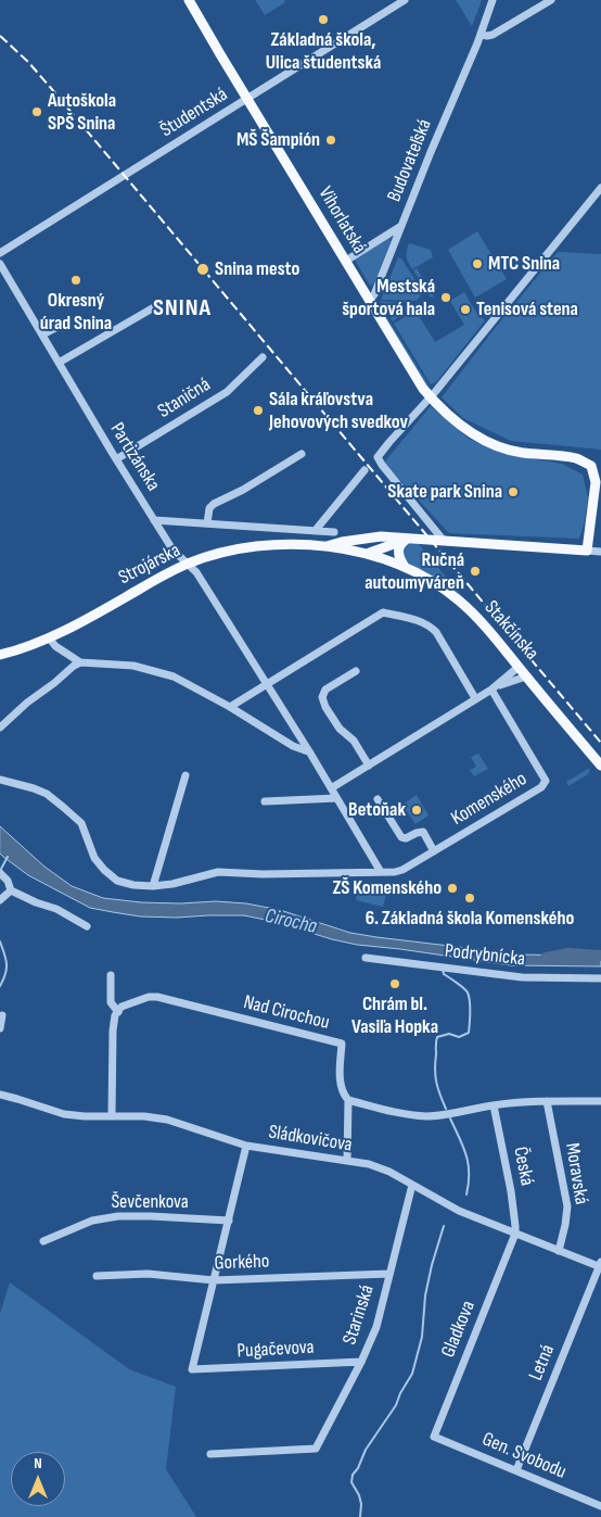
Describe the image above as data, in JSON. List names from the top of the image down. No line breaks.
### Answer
{"streets":{"main road":["Vihorlatská","Strojárska","Stakčínska"],"street":["Študentská","Budovateľská","Staničná","Partizánska","Komenského","Podrybnícka","Nad Cirochou","Sládkovičova","Česká","Moravská","Ševčenkova","Gorkého","Starinská","Gladkova","Pugačevova","Letná","Gen. Svobodu"]},"crossings":[["Študentská","Vihorlatská"],["Budovateľská","Vihorlatská"],["Vihorlatská","Strojárska"],["Staničná","Partizánska"],["Partizánska","Strojárska"],["Strojárska","Stakčínska"],["Sládkovičova","Česká"],["Sládkovičova","Moravská"],["Sládkovičova","Starinská"],["Sládkovičova","Gladkova"],["Sládkovičova","Letná"],["Česká","Gladkova"],["Gorkého","Starinská"],["Gorkého","Pugačevova"],["Starinská","Pugačevova"],["Gladkova","Gen. Svobodu"],["Letná","Gen. Svobodu"]],"districts":["SNINA"],"water":["Cirocha"],"places":["Základná škola, Ulica študentská","Autoškola SPŠ Snina","MŠ Šampión","MTC Snina","Snina mesto","Okresný úrad Snina","Mestská športová hala","Tenisová stena","Sála kráľovstva Jehovových svedkov","Skate park Snina","Ručná autoumyváreň","Betoňak","ZŠ Komenského","6. Základná škola Komenského","Chrám bl. Vasiľa Hopka"],"north":"top"}
